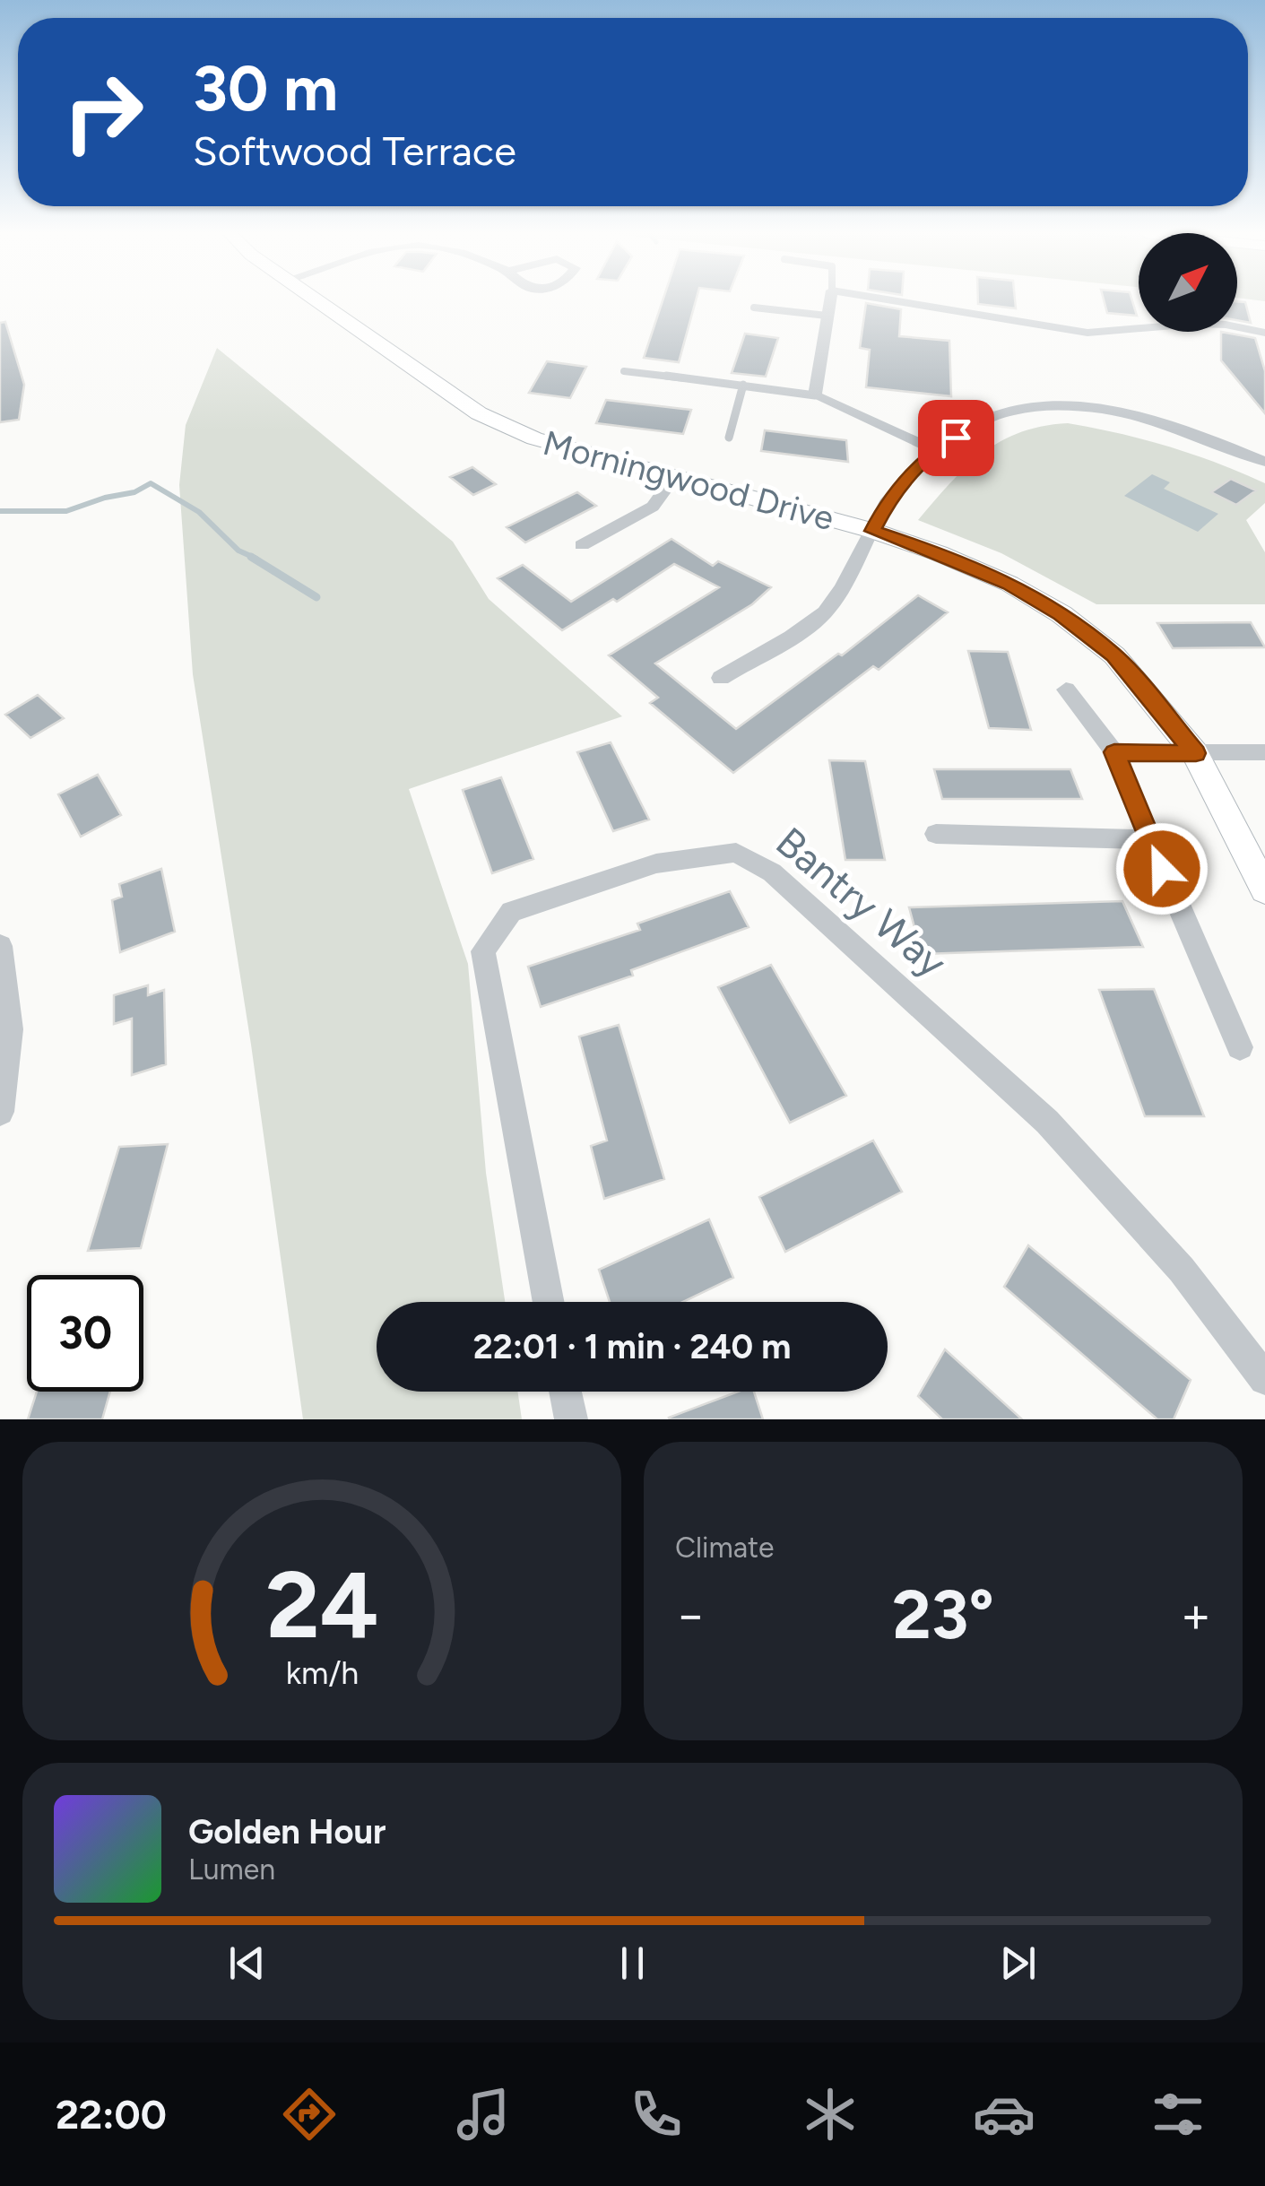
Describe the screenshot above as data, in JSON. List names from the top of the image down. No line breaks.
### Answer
{"streets":{"street":["Morningwood Drive","Bantry Way"]},"north":"top right","page":{"turn":["30 m","Softwood Terrace"],"limit":"30","trip":"22:01 · 1 min · 240 m","tile":"Climate","heat":["−","23°","+"],"song":["Golden Hour","Lumen"],"tabs":"22:00","gauge":["24","km/h"]}}
